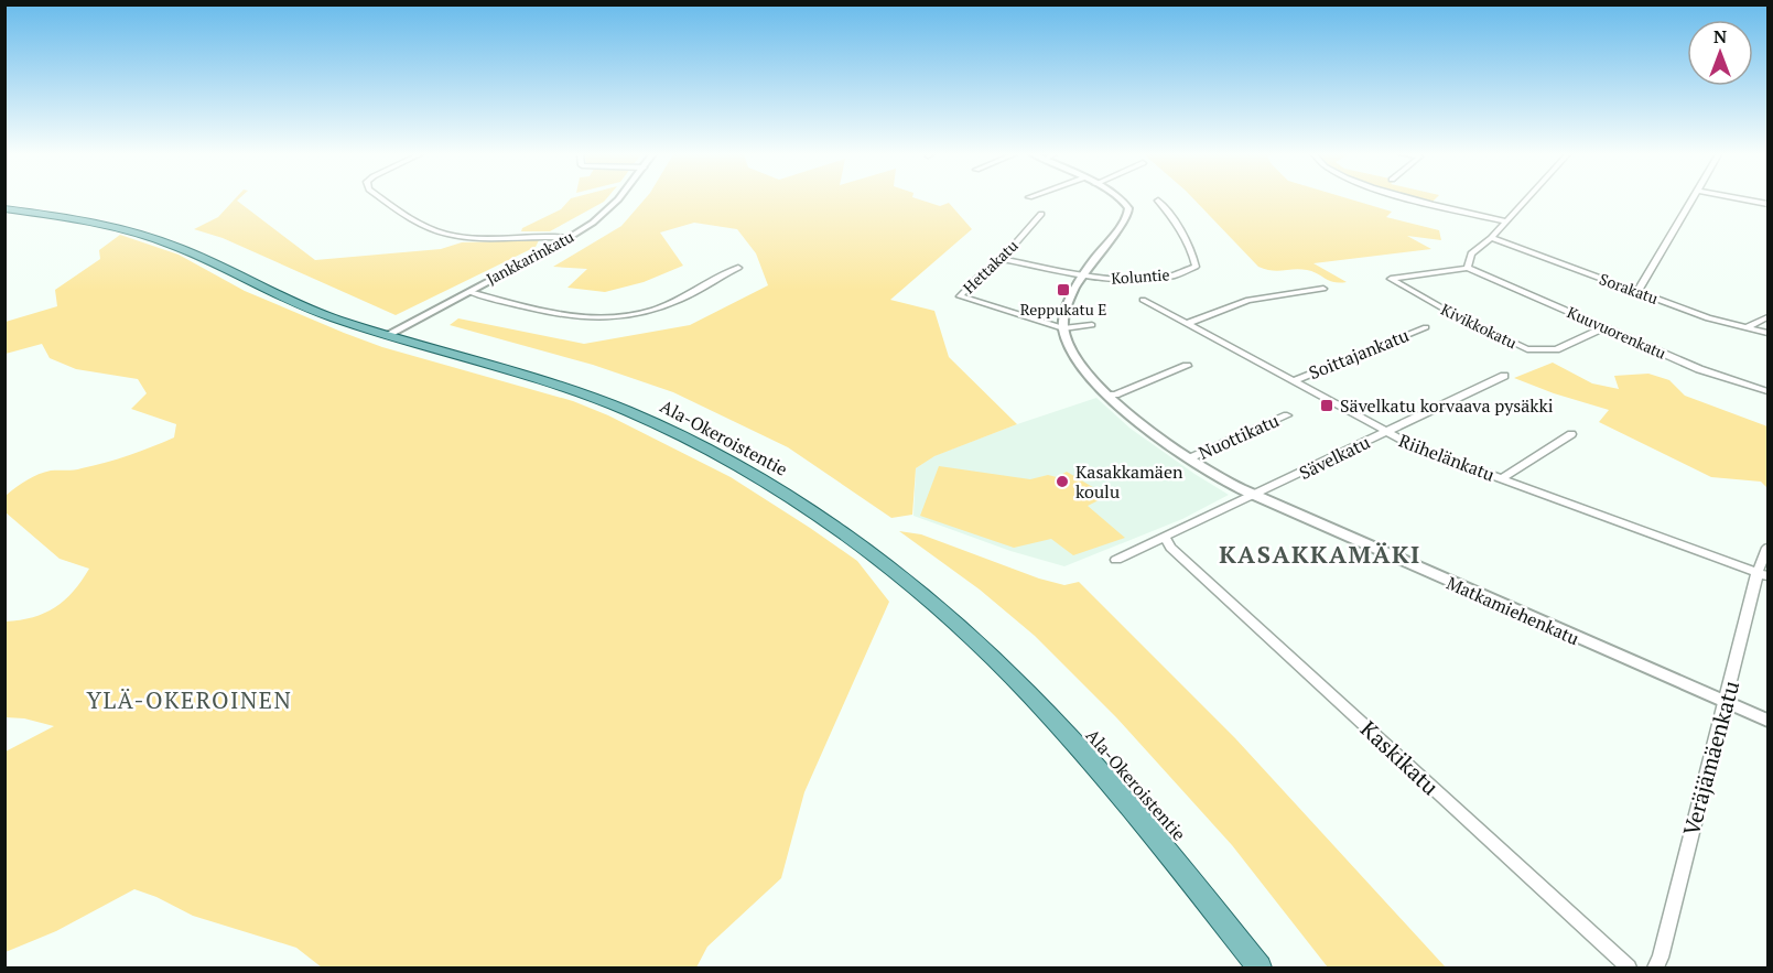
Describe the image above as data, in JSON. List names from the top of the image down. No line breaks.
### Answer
{"streets":{"main road":["Ala-Okeroistentie"],"street":["Jankkarinkatu","Hettakatu","Koluntie","Sorakatu","Kivikkokatu","Kuuvuorenkatu","Soittajankatu","Nuottikatu","Sävelkatu","Riihelänkatu","Matkamiehenkatu","Kaskikatu","Veräjämäenkatu"]},"crossings":[["Jankkarinkatu","Ala-Okeroistentie"],["Hettakatu","Matkamiehenkatu"],["Kivikkokatu","Kuuvuorenkatu"],["Soittajankatu","Riihelänkatu"],["Nuottikatu","Matkamiehenkatu"],["Sävelkatu","Riihelänkatu"],["Sävelkatu","Matkamiehenkatu"],["Sävelkatu","Kaskikatu"],["Riihelänkatu","Veräjämäenkatu"],["Matkamiehenkatu","Veräjämäenkatu"]],"districts":["KASAKKAMÄKI","YLÄ-OKEROINEN"],"places":{"transit":["Reppukatu E","Sävelkatu korvaava pysäkki"],"other":["Kasakkamäen koulu"]},"north":"top"}
